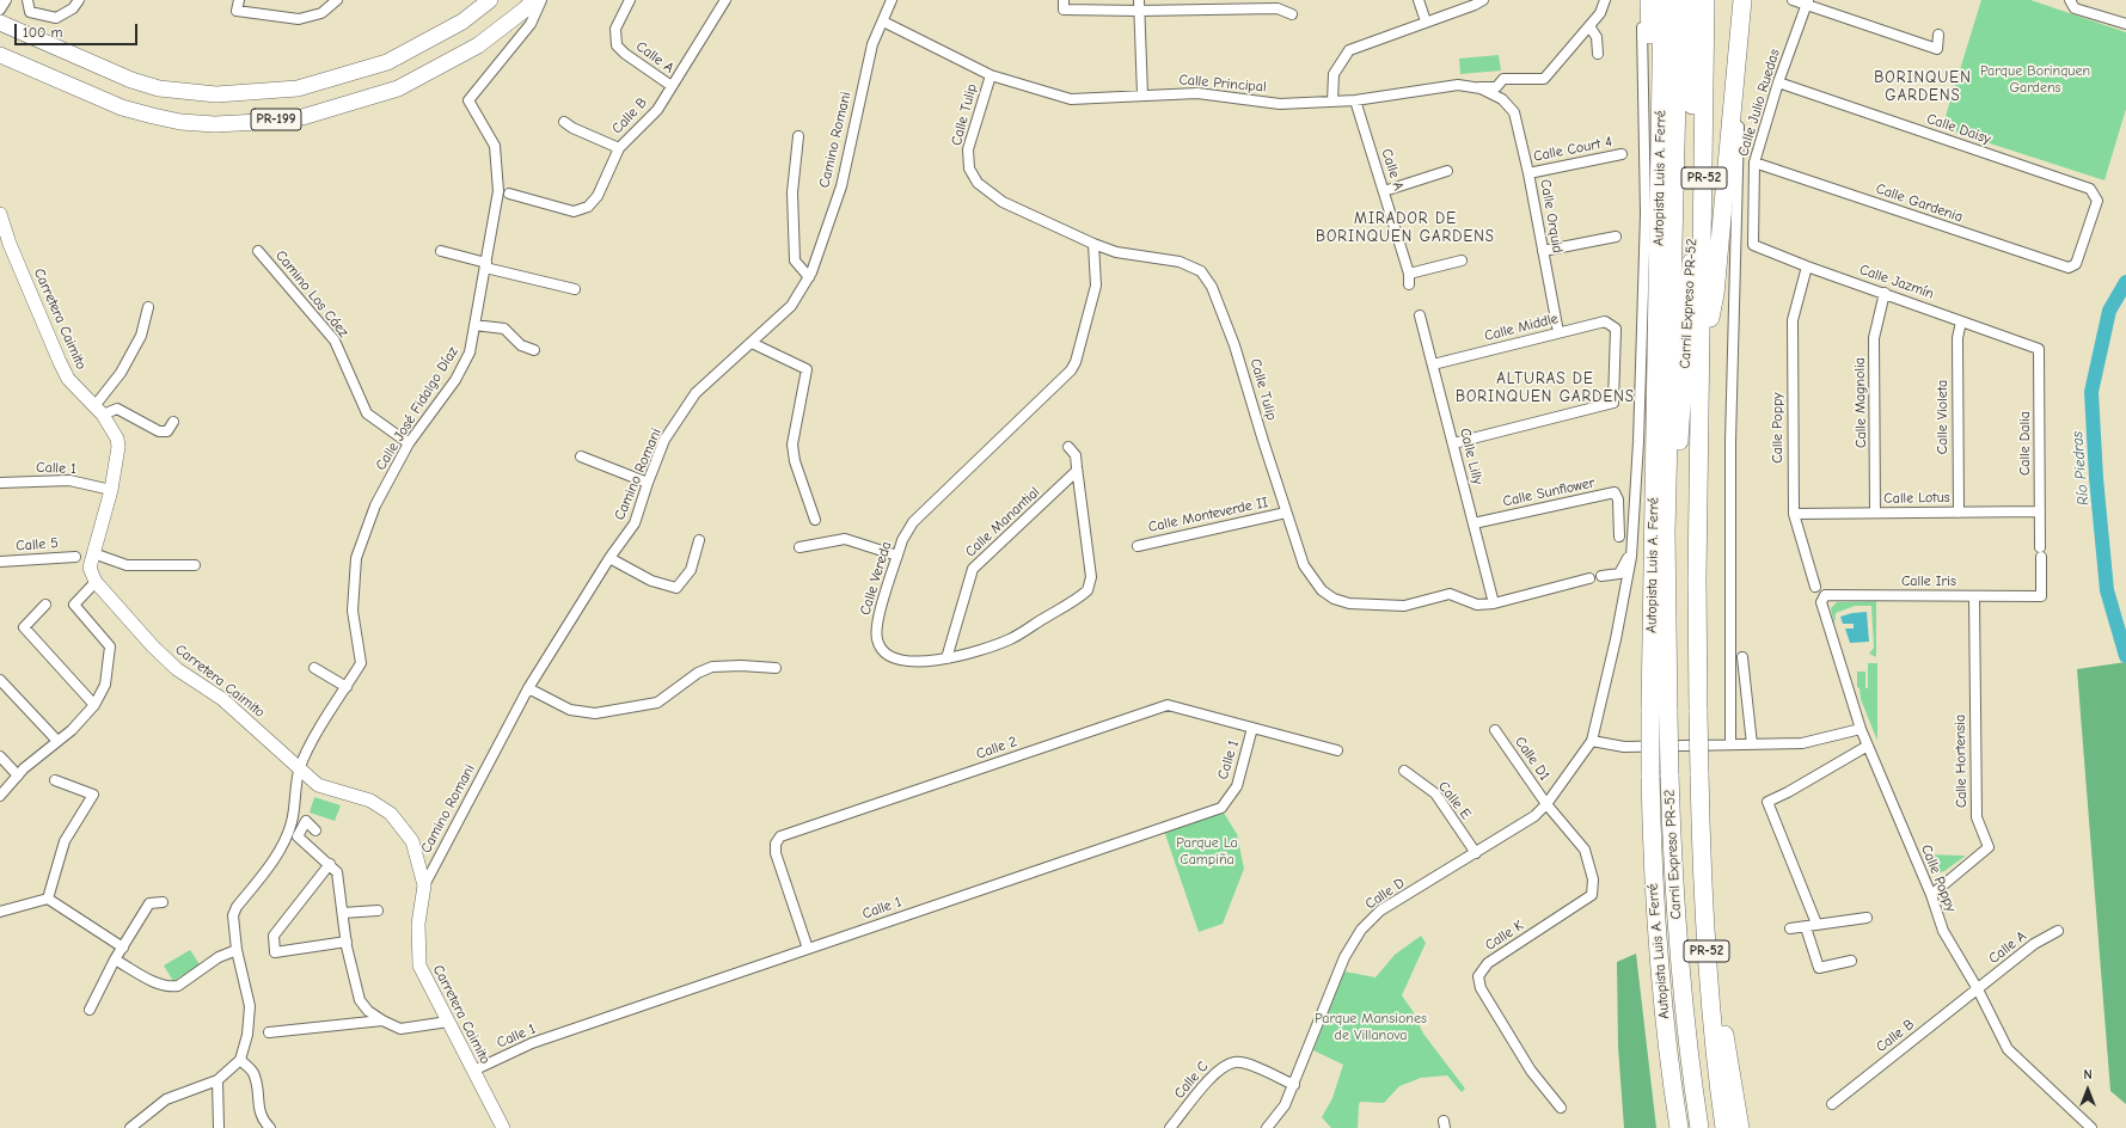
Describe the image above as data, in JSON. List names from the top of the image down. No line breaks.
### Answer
{"streets":{"highway":["Autopista Luis A. Ferré","PR-52","Carril Expreso PR-52"],"main road":["PR-199"],"street":["Calle A","Calle Principal","Calle Julio Ruedas","Calle Tulip","Calle B","Calle Daisy","Camino Romani","Calle Court 4","Calle Gardenia","Calle Orquid","Calle Jazmín","Camino Los Cáez","Carretera Caimito","Calle Middle","Calle Magnolia","Calle José Fidalgo Díaz","Calle Violeta","Calle Poppy","Calle Dalia","Calle Lilly","Calle 1","Calle Sunflower","Calle Lotus","Calle Monteverde II","Calle Manantial","Calle 5","Calle Vereda","Calle Iris","Calle 2","Calle D1","Calle Hortensia","Calle E","Calle D","Calle K","Calle C"]},"crossings":[["Calle A","Calle Principal"],["Calle A","Calle B"],["Calle A","Calle Poppy"],["Calle Principal","Calle Tulip"],["Calle Principal","Camino Romani"],["Calle Principal","Calle Orquid"],["Calle Julio Ruedas","Calle Daisy"],["Calle Julio Ruedas","Calle Gardenia"],["Calle Julio Ruedas","Calle Jazmín"],["Calle Tulip","Calle Lilly"],["Calle Tulip","Calle Monteverde II"],["Calle Tulip","Calle Vereda"],["Calle B","Calle Poppy"],["Calle Daisy","Calle Gardenia"],["Camino Romani","Carretera Caimito"],["Calle Court 4","Calle Orquid"],["Autopista Luis A. Ferré","Carril Expreso PR-52"],["Calle Orquid","Calle Middle"],["Calle Jazmín","Calle Magnolia"],["Calle Jazmín","Calle Violeta"],["Calle Jazmín","Calle Poppy"],["Calle Jazmín","Calle Dalia"],["Camino Los Cáez","Calle José Fidalgo Díaz"],["Carretera Caimito","Calle José Fidalgo Díaz"],["Carretera Caimito","Calle 1"],["Calle Middle","Calle Lilly"],["Calle Magnolia","Calle Lotus"],["Calle Violeta","Calle Lotus"],["Calle Poppy","Calle Lotus"],["Calle Poppy","Calle Iris"],["Calle Poppy","Calle Hortensia"],["Calle Dalia","Calle Lotus"],["Calle Dalia","Calle Iris"],["Calle Lilly","Calle Sunflower"],["Calle 1","Calle 2"],["Calle Manantial","Calle Vereda"],["Calle Iris","Calle Hortensia"],["Calle D1","Calle D"],["Calle D1","Calle K"],["Calle E","Calle D"],["Calle D","Calle K"],["Calle D","Calle C"]],"districts":["BORINQUEN GARDENS","MIRADOR DE BORINQUEN GARDENS","ALTURAS DE BORINQUEN GARDENS"],"water":["Río Piedras"],"parks":["Parque Borinquen Gardens","Parque La Campiña","Parque Mansiones de Villanova"],"scale_bar":"100 m","north":"top"}
